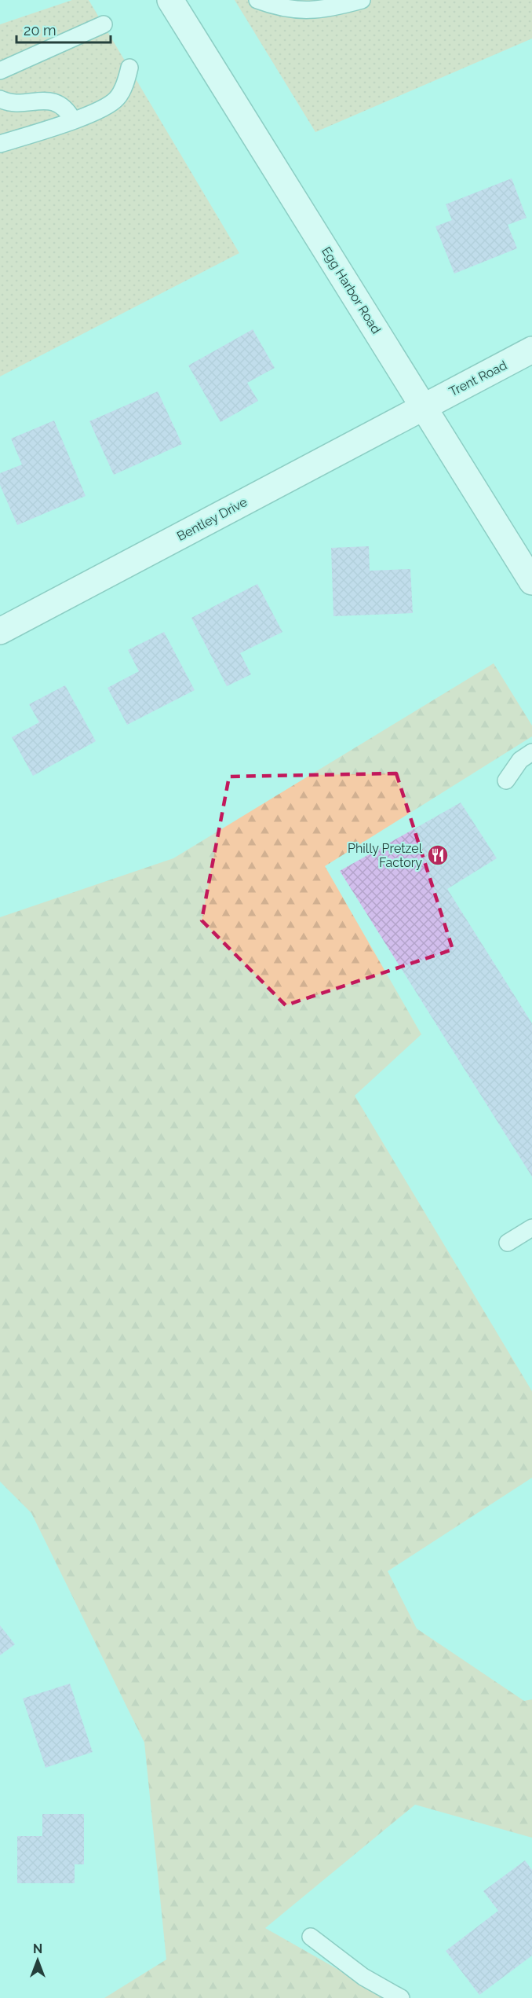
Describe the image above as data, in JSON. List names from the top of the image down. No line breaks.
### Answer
{"streets":{"main road":["Egg Harbor Road","Trent Road","Bentley Drive"]},"crossings":[["Egg Harbor Road","Trent Road"],["Egg Harbor Road","Bentley Drive"],["Trent Road","Bentley Drive"]],"places":{"restaurant":["Philly Pretzel Factory"]},"scale_bar":"20 m","north":"top"}
